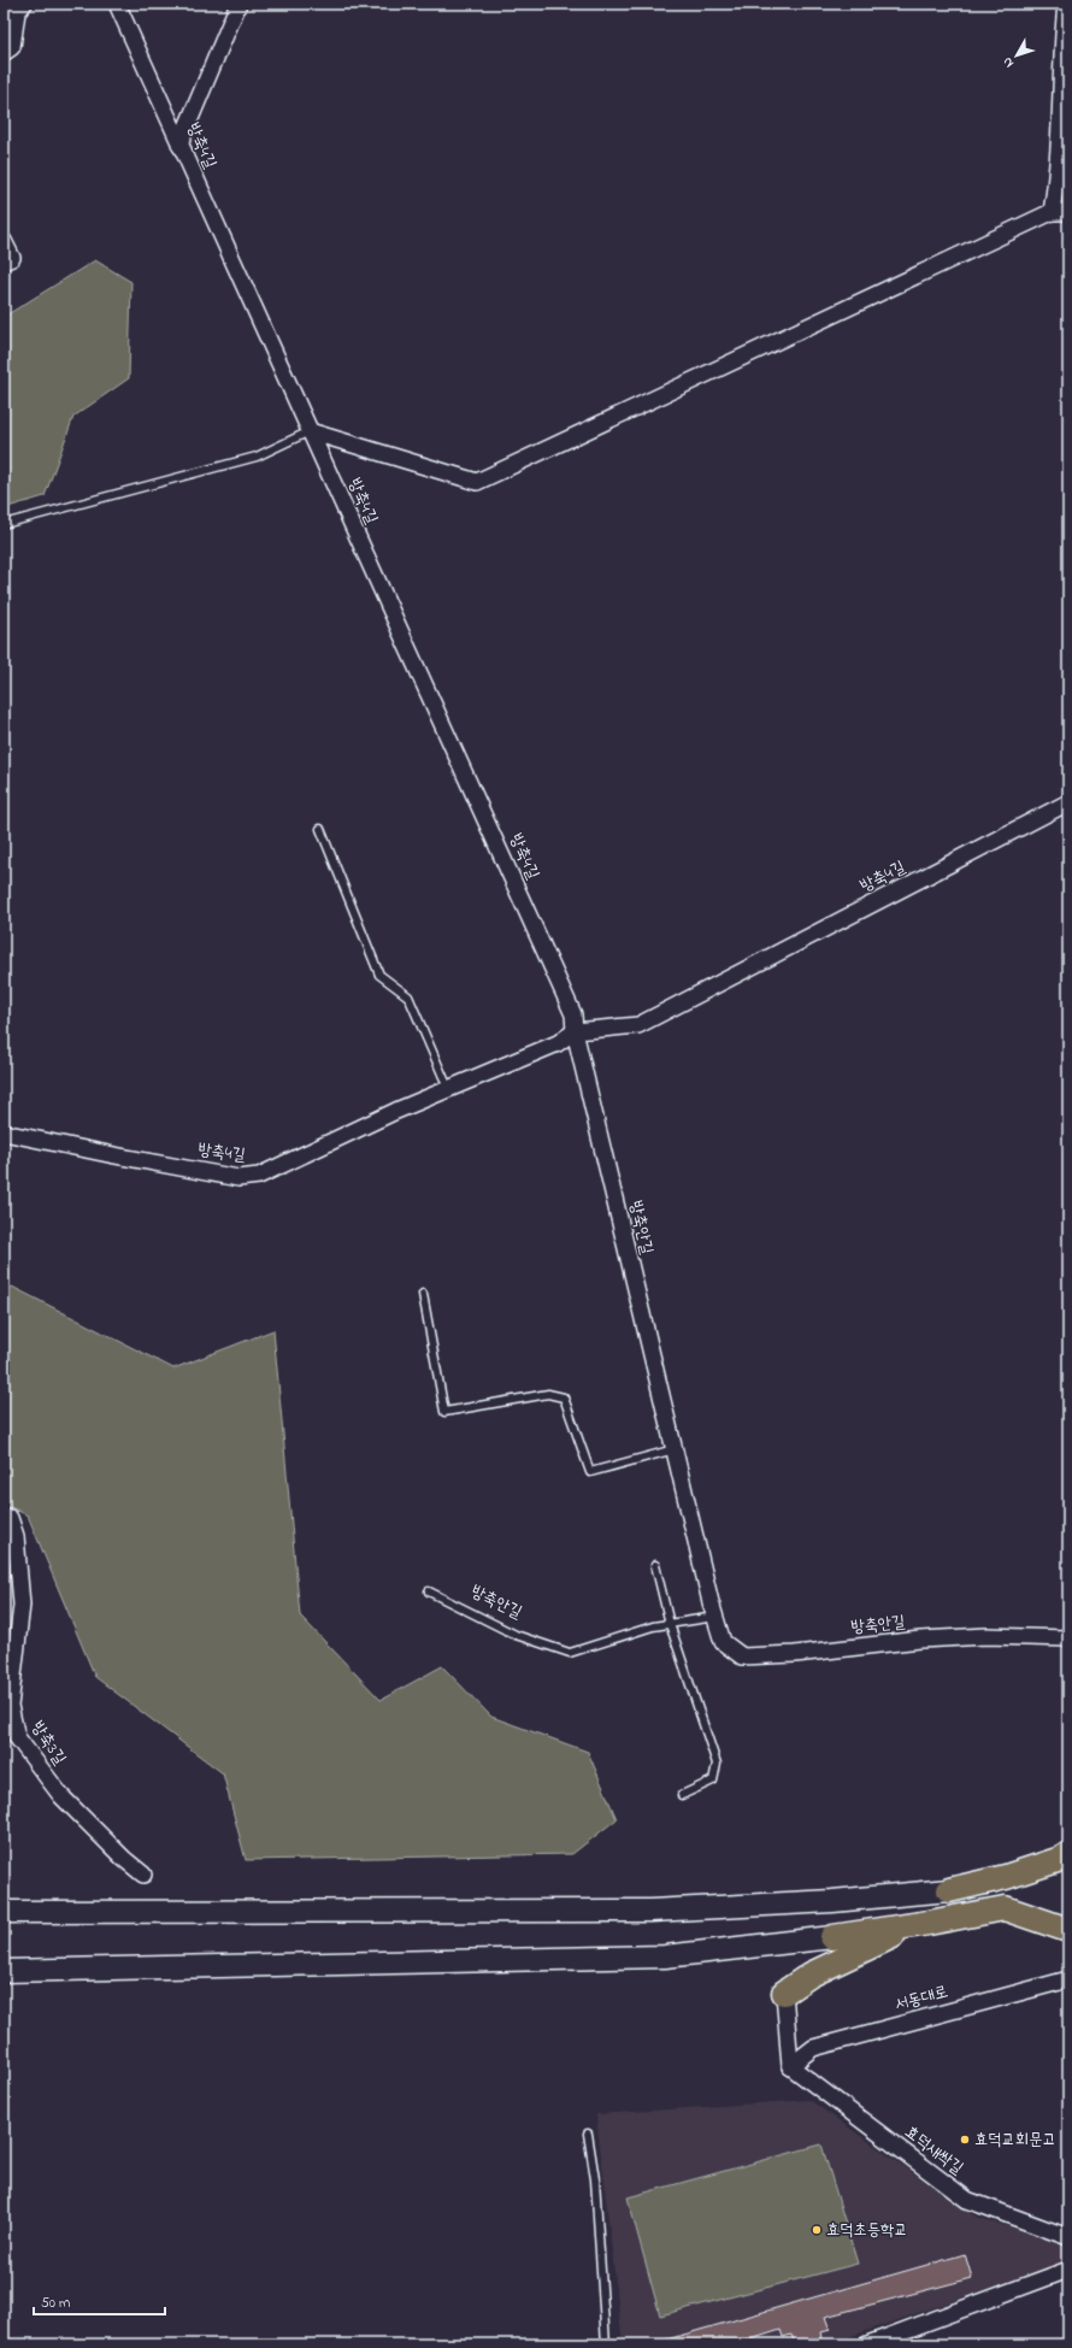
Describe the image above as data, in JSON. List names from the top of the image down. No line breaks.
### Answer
{"streets":{"street":["방축4길","방축안길","방축3길","서동대로","효덕새싹길"]},"crossings":[["방축4길","방축안길"],["서동대로","효덕새싹길"]],"places":["효덕교회문고","효덕초등학교"],"scale_bar":"50 m","north":"bottom left"}
